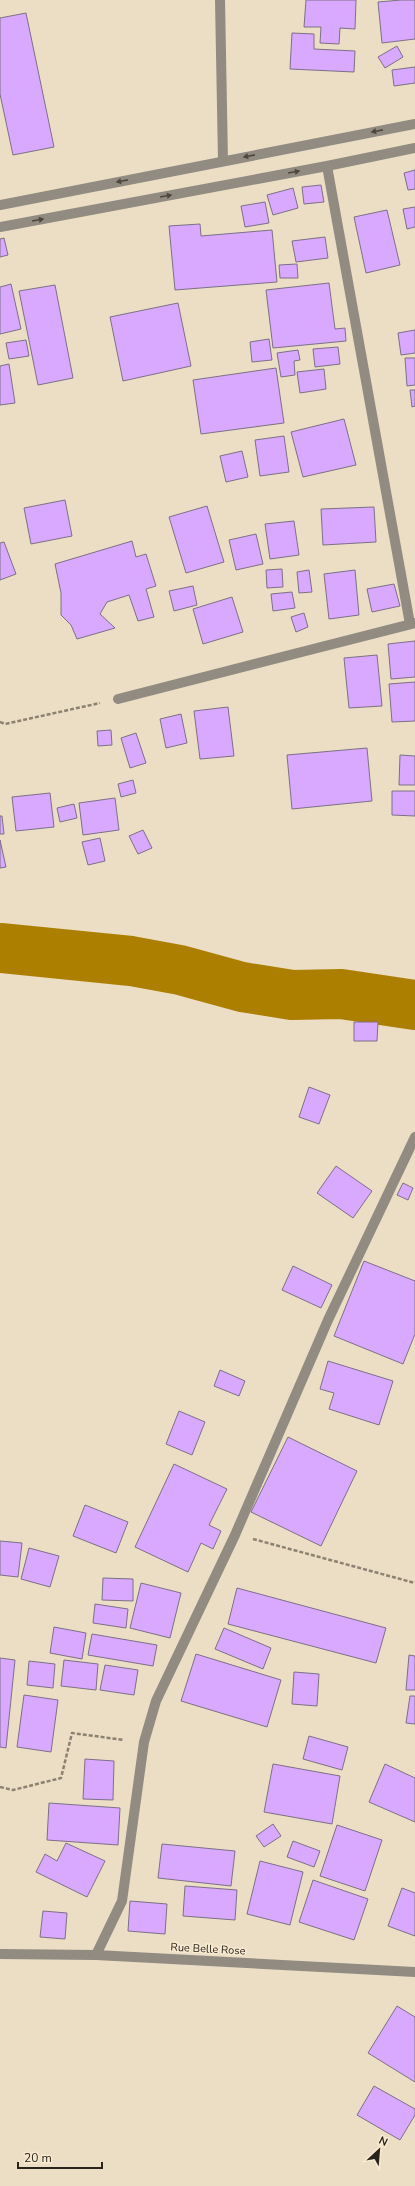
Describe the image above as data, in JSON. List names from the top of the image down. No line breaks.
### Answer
{"streets":{"street":["Rue Belle Rose"]},"scale_bar":"20 m","north":"top right"}
